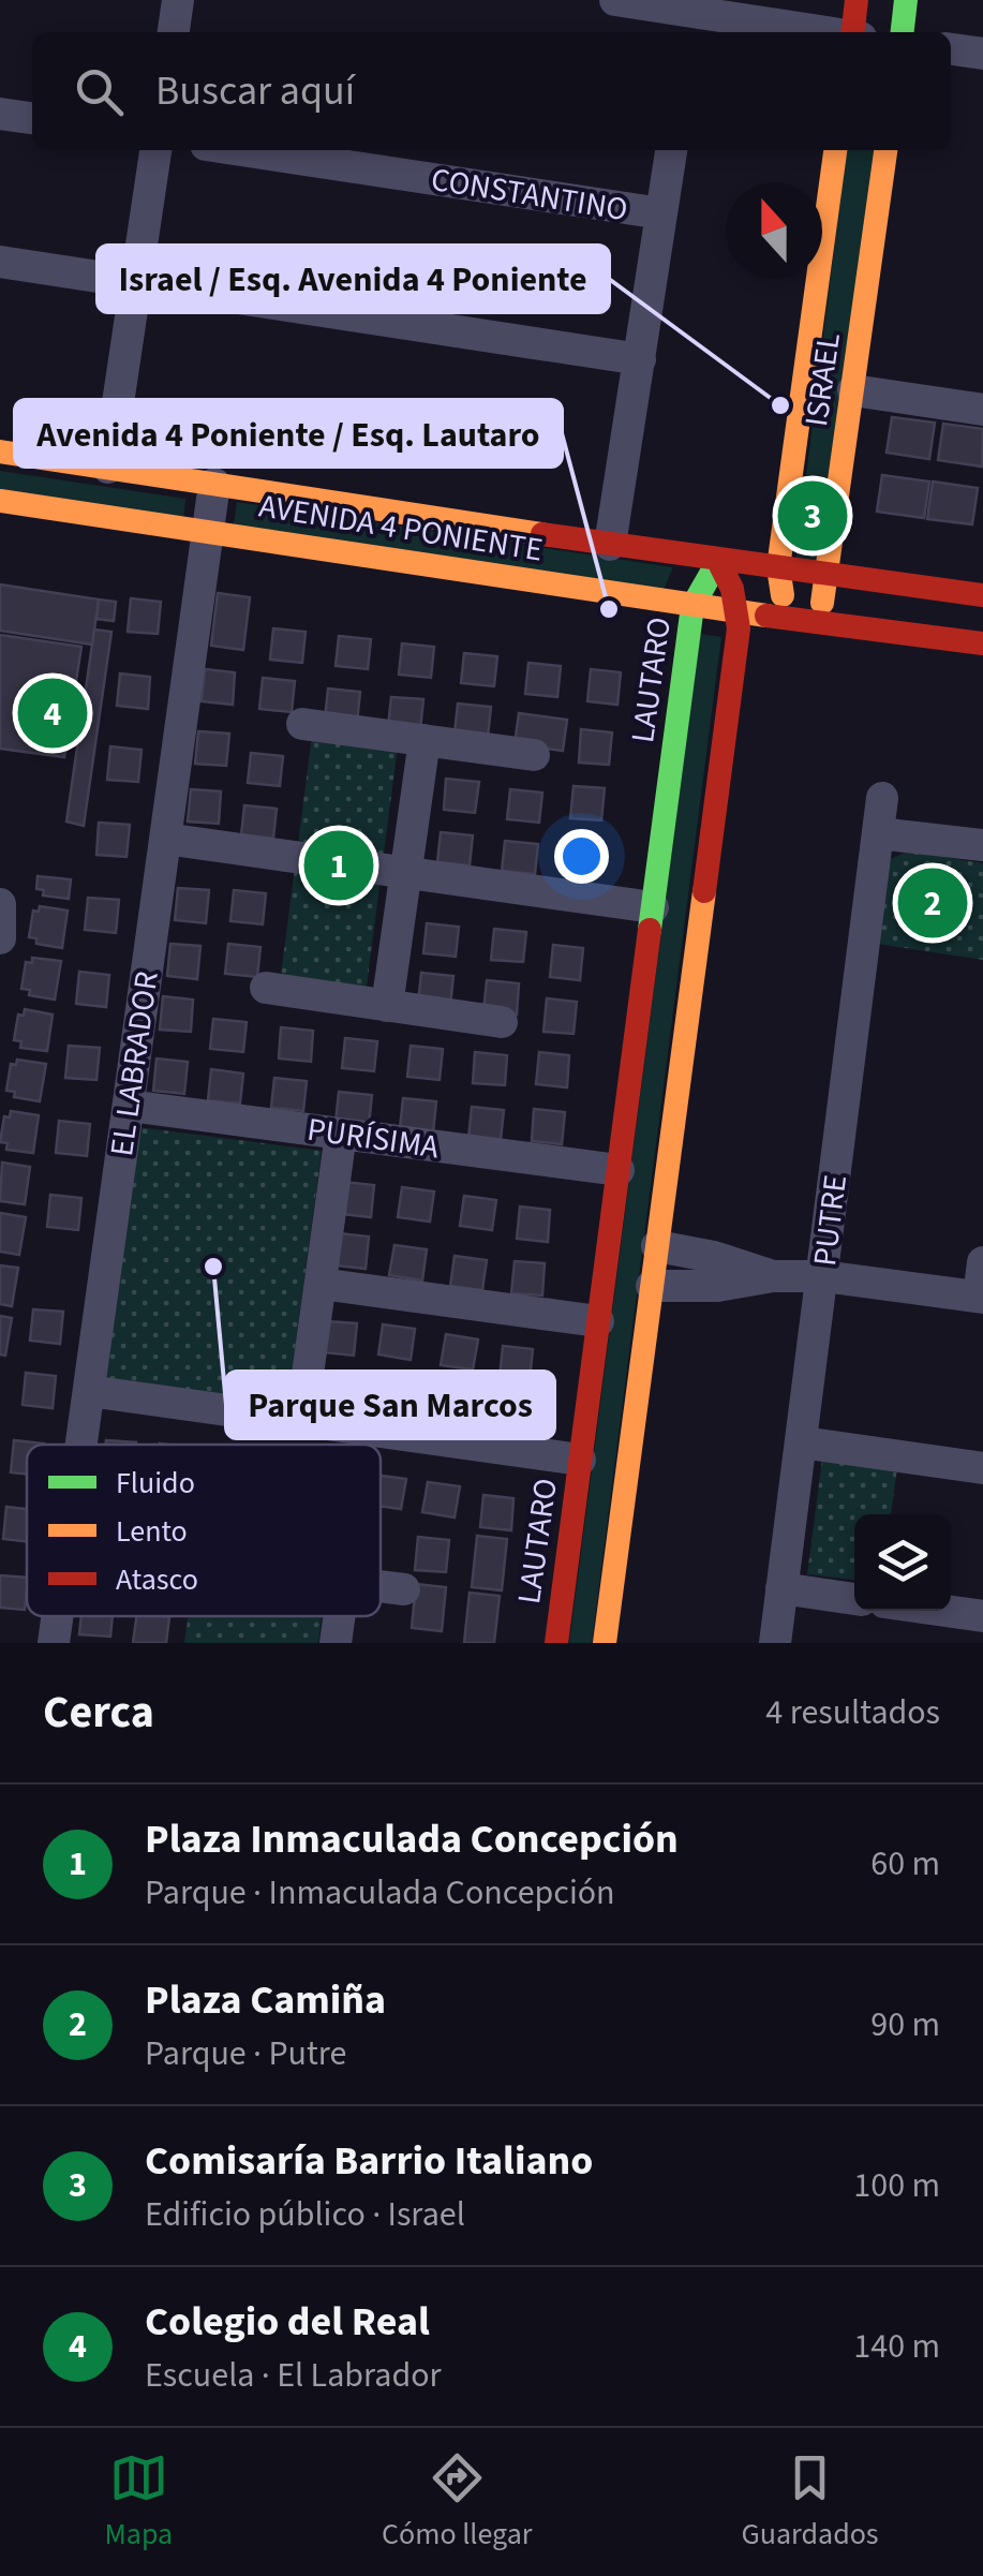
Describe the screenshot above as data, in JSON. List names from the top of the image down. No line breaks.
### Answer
{"streets":{"street":["CONSTANTINO","ISRAEL","AVENIDA 4 PONIENTE","LAUTARO","EL LABRADOR","PURÍSIMA","PUTRE"]},"crossings":[["ISRAEL","AVENIDA 4 PONIENTE"],["AVENIDA 4 PONIENTE","LAUTARO"],["AVENIDA 4 PONIENTE","EL LABRADOR"],["LAUTARO","PURÍSIMA"],["EL LABRADOR","PURÍSIMA"]],"places":["Israel / Esq. Avenida 4 Poniente","Avenida 4 Poniente / Esq. Lautaro","Parque San Marcos"],"legend":["Fluido","Lento","Atasco"],"north":"top","page":{"search":"Buscar aquí","pins":["3","4","1","2"],"heading":["Cerca","4 resultados"],"list":[{"mark":"1","name":"Plaza Inmaculada Concepción","note":"Parque · Inmaculada Concepción","value":"60 m"},{"mark":"2","name":"Plaza Camiña","note":"Parque · Putre","value":"90 m"},{"mark":"3","name":"Comisaría Barrio Italiano","note":"Edificio público · Israel","value":"100 m"},{"mark":"4","name":"Colegio del Real","note":"Escuela · El Labrador","value":"140 m"}],"nav":["Mapa","Cómo llegar","Guardados"]}}
